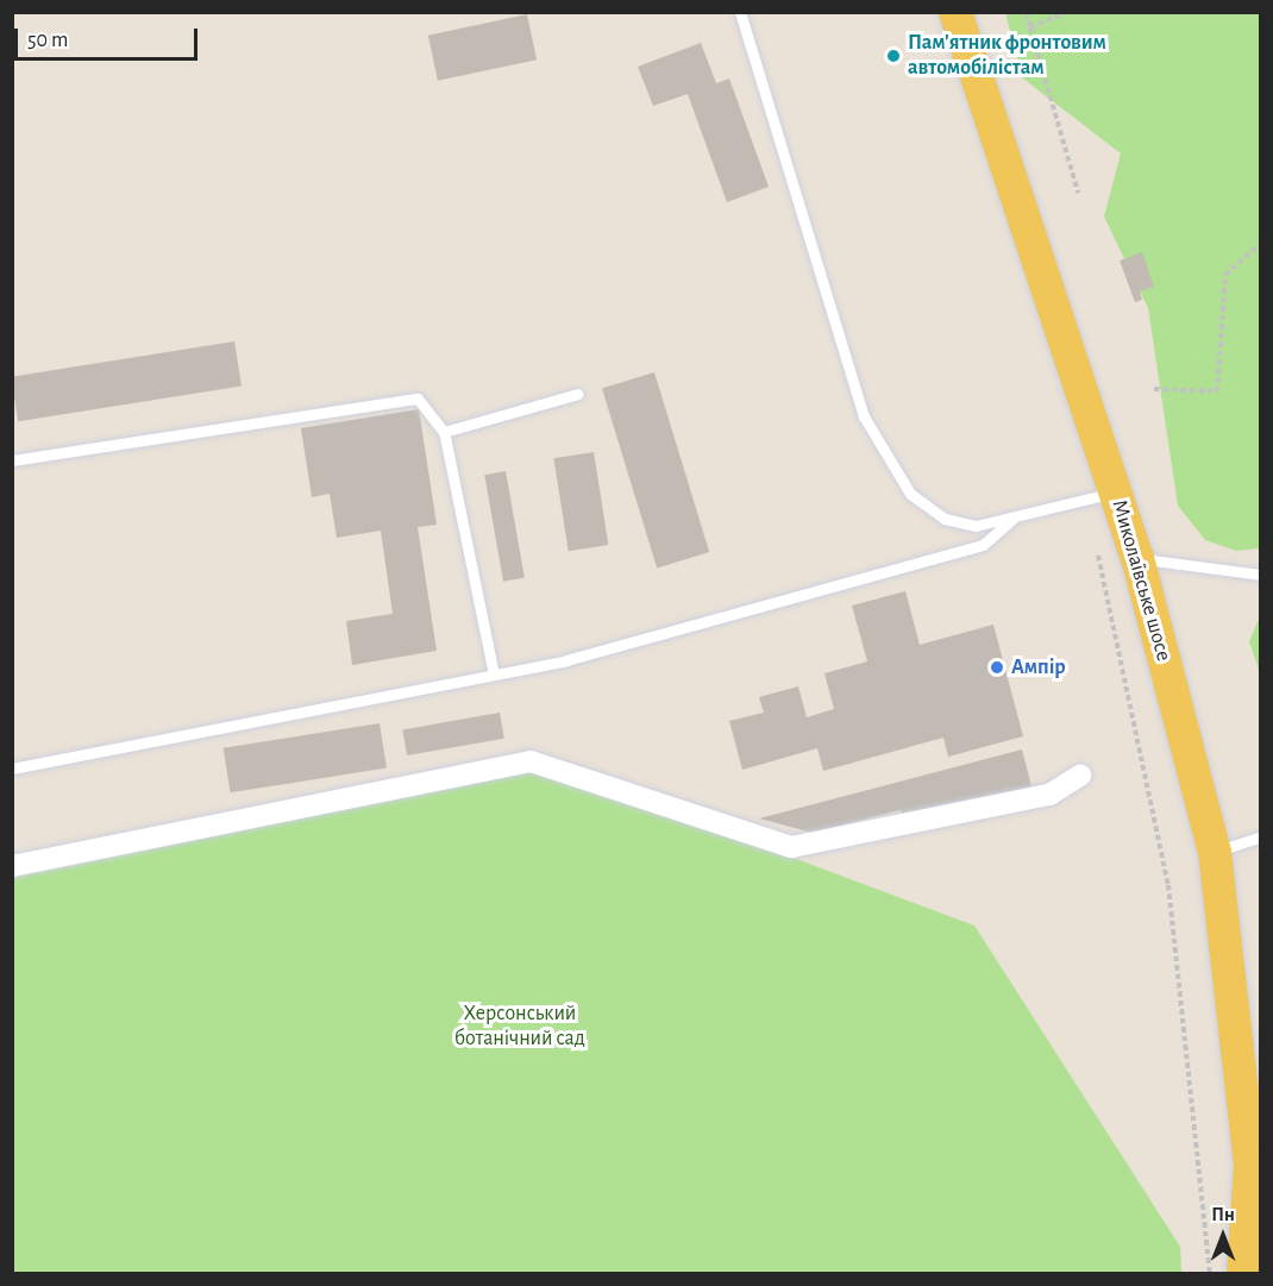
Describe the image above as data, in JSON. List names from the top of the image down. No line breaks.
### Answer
{"streets":{"main road":["Миколаївське шосе"]},"parks":["Херсонський ботанічний сад"],"places":["Пам'ятник фронтовим автомобілістам","Ампір"],"scale_bar":"50 m","north":"top"}
